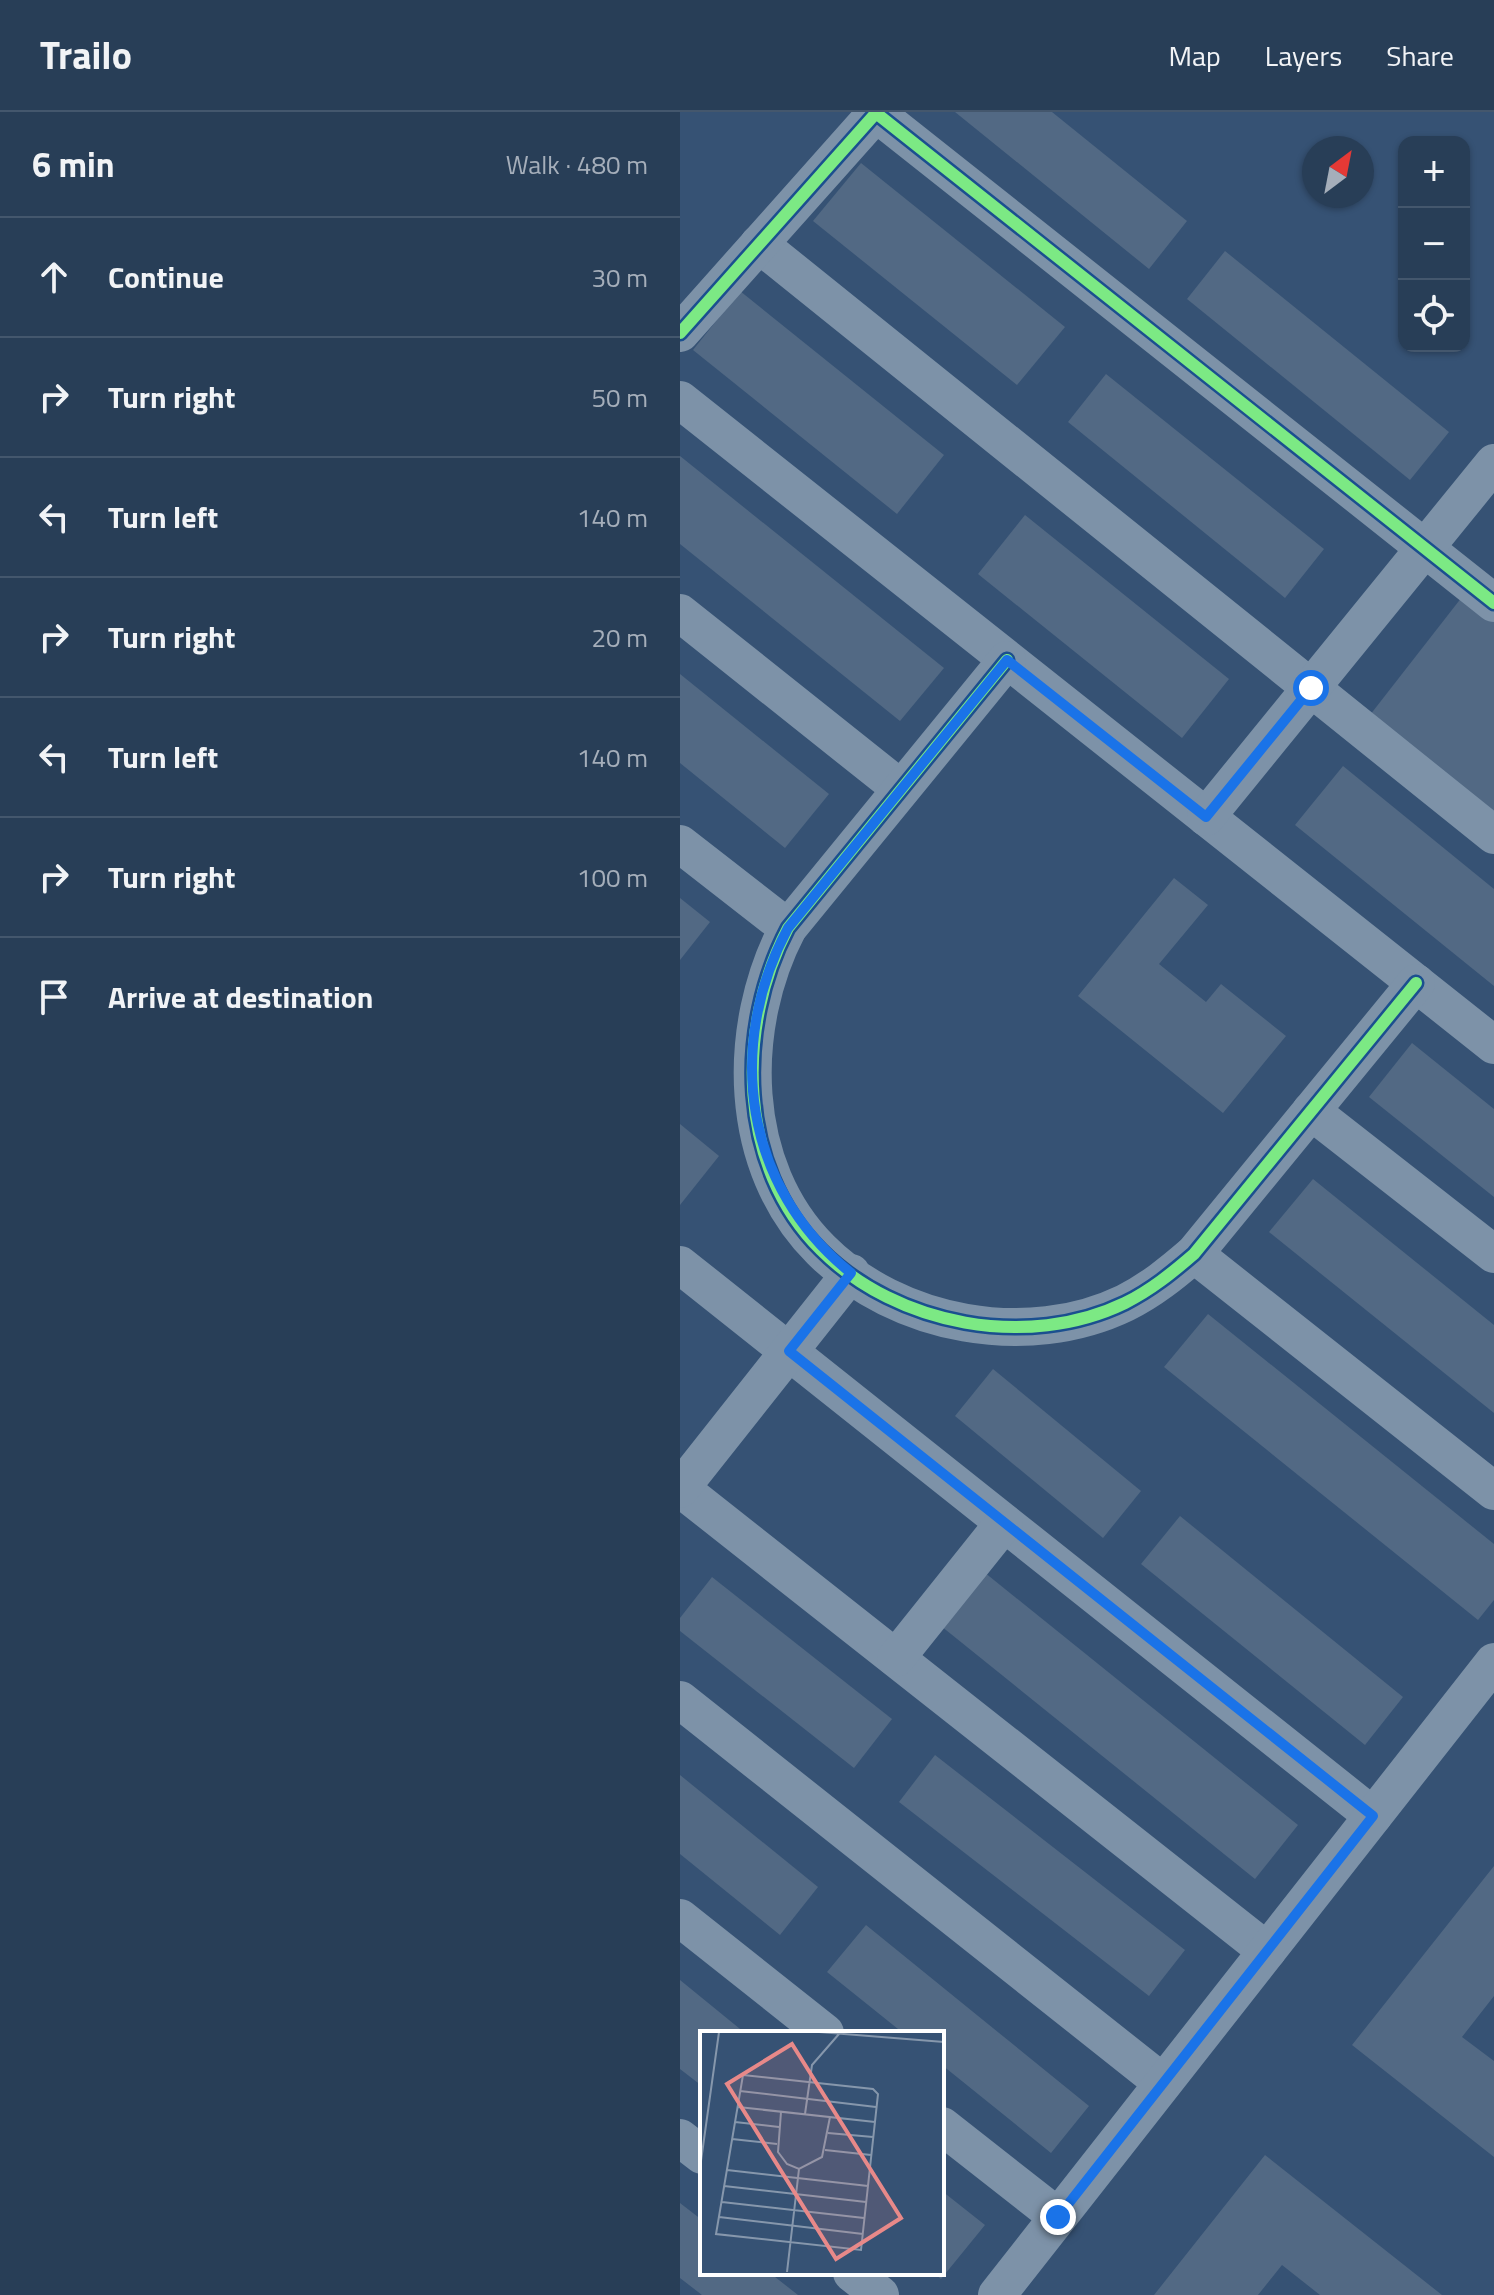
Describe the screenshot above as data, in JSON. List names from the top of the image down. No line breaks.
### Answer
{"north":"top right","page":{"header":"Trailo","nav":["Map","Layers","Share"],"heading":["6 min","Walk · 480 m"],"map_buttons":["+","−"],"list":[["Continue","30 m"],["Turn right","50 m"],["Turn left","140 m"],["Turn right","20 m"],["Turn left","140 m"],["Turn right","100 m"],"Arrive at destination"]}}
